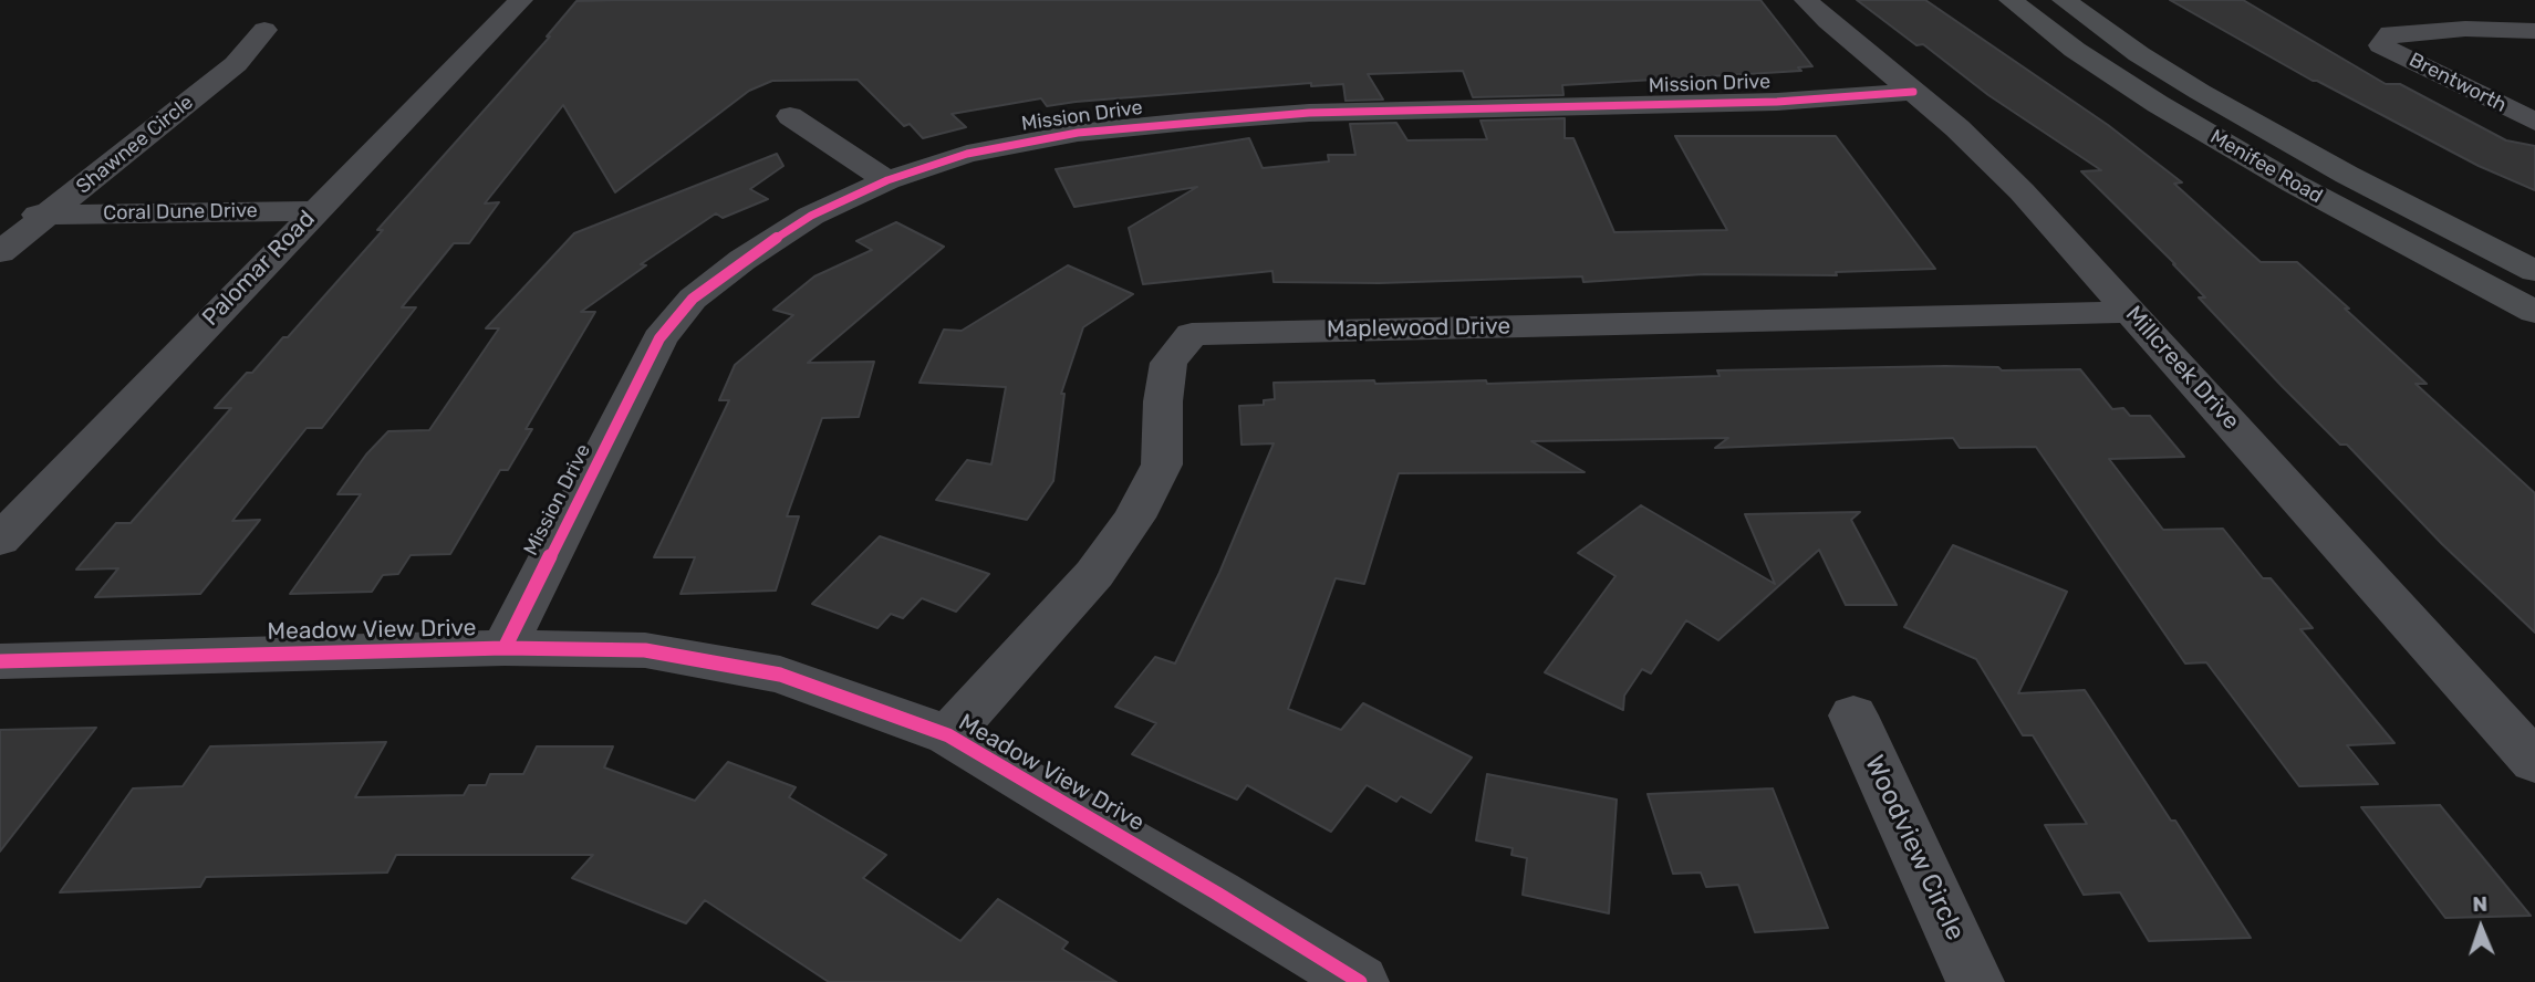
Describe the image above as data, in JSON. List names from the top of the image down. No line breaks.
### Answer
{"streets":{"main road":["Menifee Road"],"street":["Brentworth","Mission Drive","Shawnee Circle","Coral Dune Drive","Palomar Road","Maplewood Drive","Millcreek Drive","Meadow View Drive","Woodview Circle"]},"crossings":[["Mission Drive","Millcreek Drive"],["Mission Drive","Meadow View Drive"],["Shawnee Circle","Coral Dune Drive"],["Coral Dune Drive","Palomar Road"],["Maplewood Drive","Millcreek Drive"],["Maplewood Drive","Meadow View Drive"]],"north":"top"}
